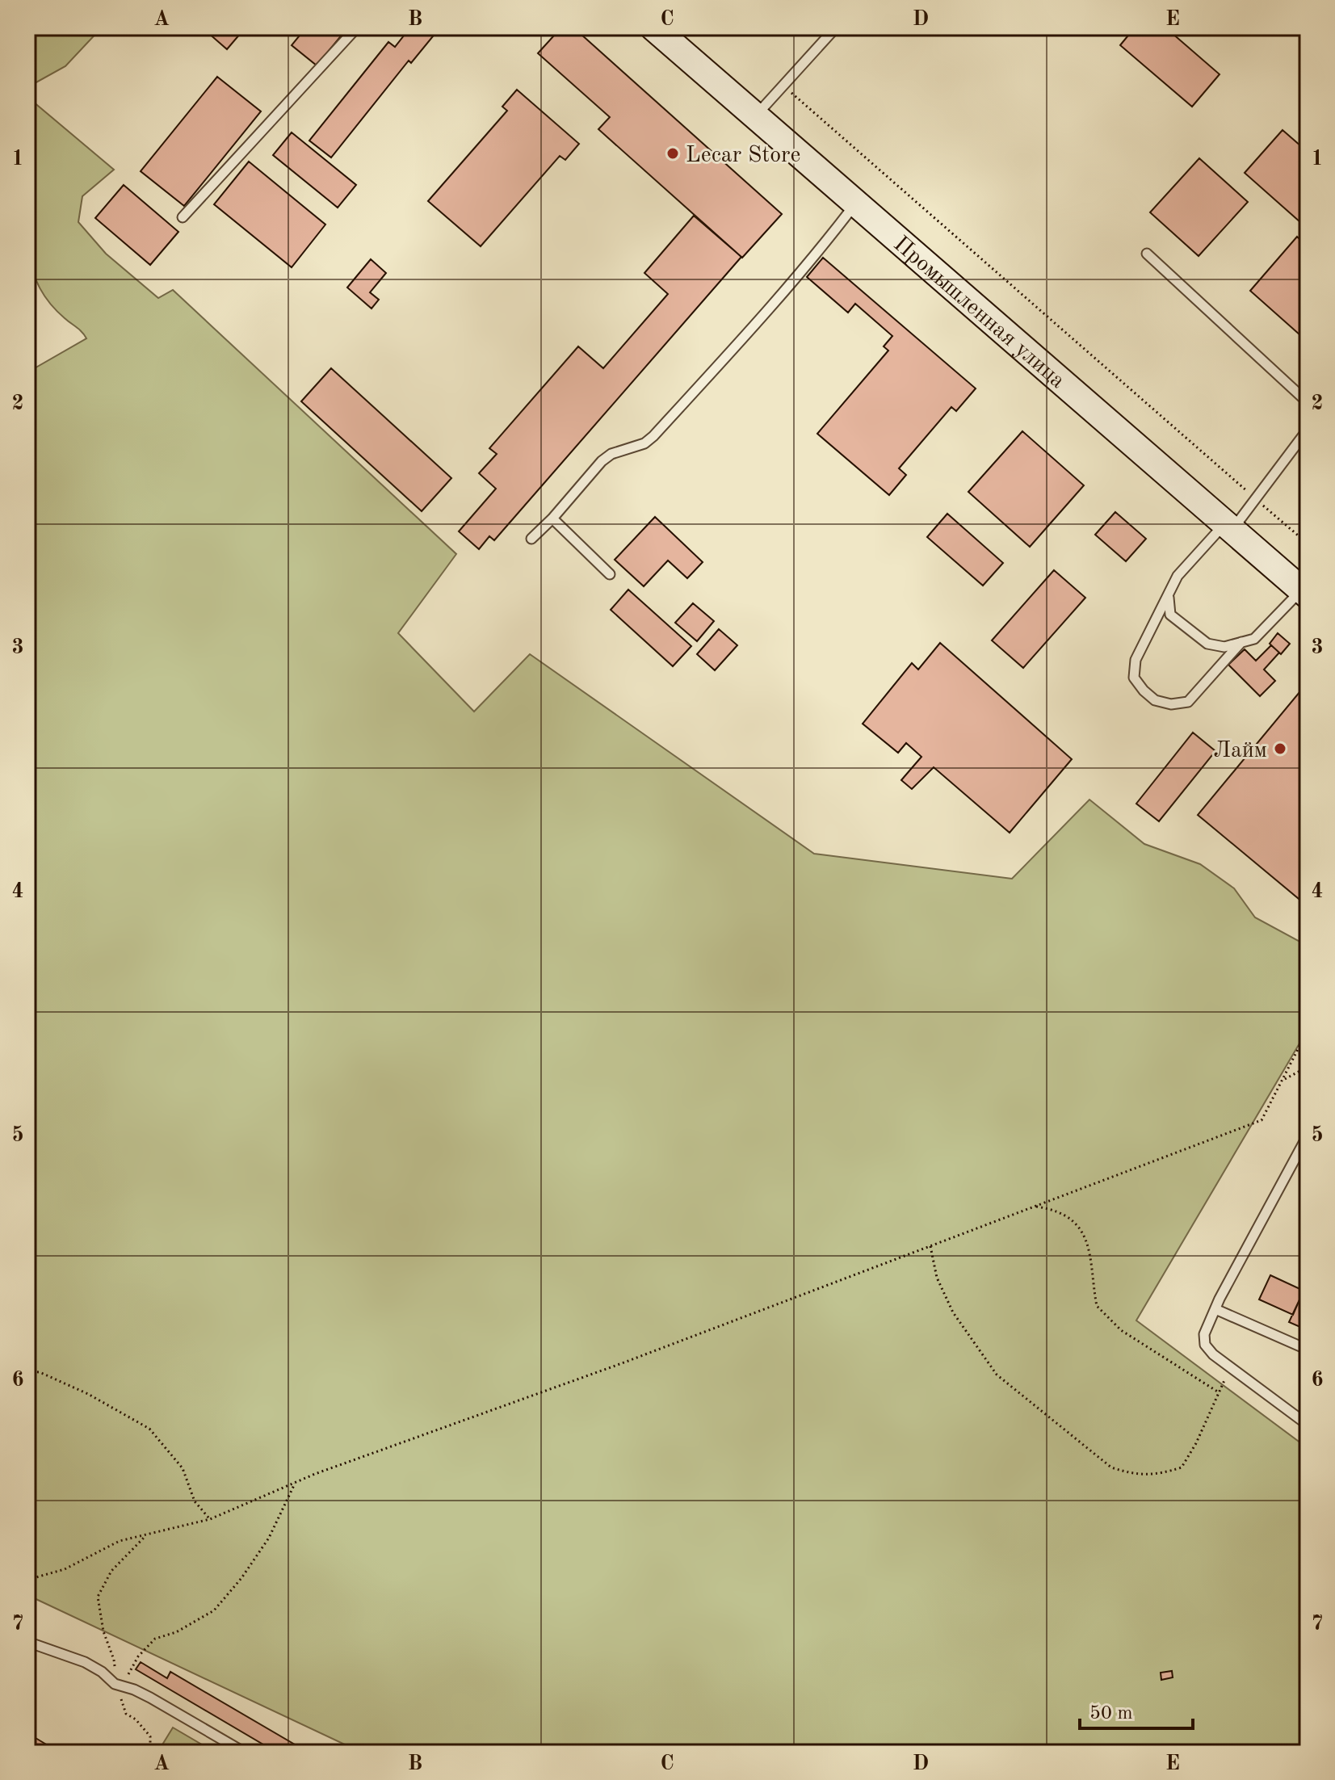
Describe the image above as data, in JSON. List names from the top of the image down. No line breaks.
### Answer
{"streets":{"main road":["Промышленная улица"]},"places":["Lecar Store","Лайм"],"scale_bar":"50 m","grid":{"columns":["A","B","C","D","E"],"rows":["1","2","3","4","5","6","7"]}}
